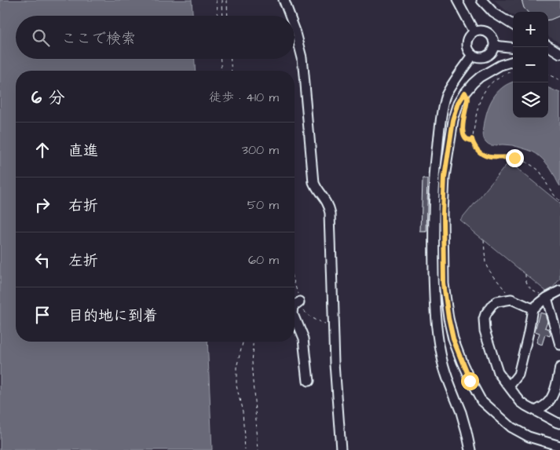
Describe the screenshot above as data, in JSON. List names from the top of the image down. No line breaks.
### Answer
{"page":{"map_buttons":["+","−"],"search":"ここで検索","heading":["6 分","徒歩 · 410 m"],"list":[["直進","300 m"],["右折","50 m"],["左折","60 m"],"目的地に到着"]}}
